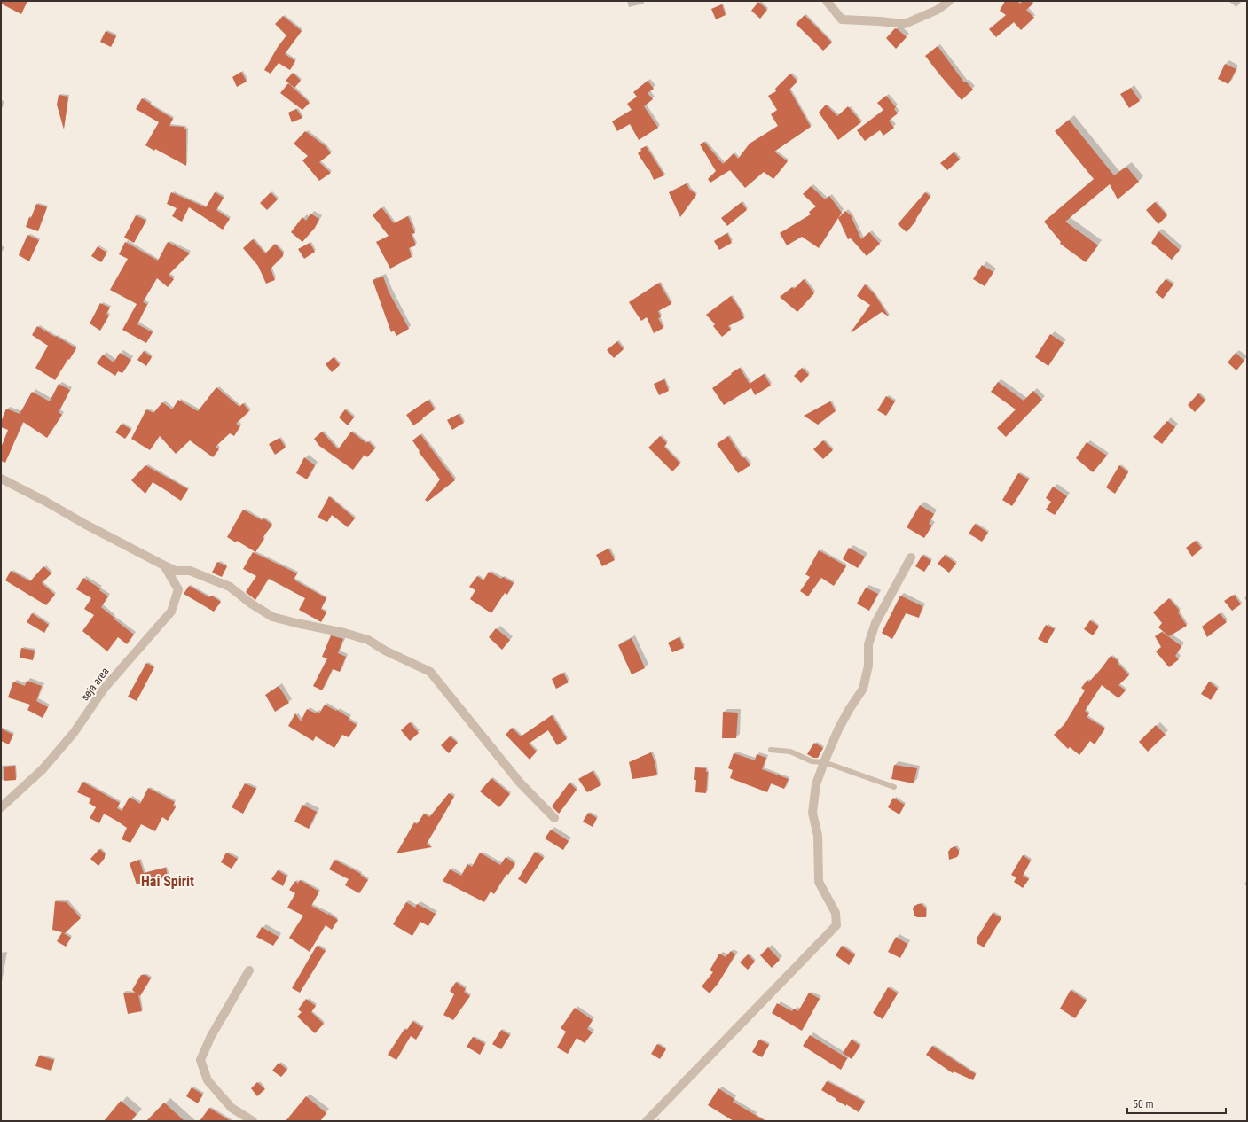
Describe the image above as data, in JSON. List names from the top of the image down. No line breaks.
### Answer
{"streets":{"street":["seja area"]},"districts":["Hai Spirit"],"scale_bar":"50 m"}
